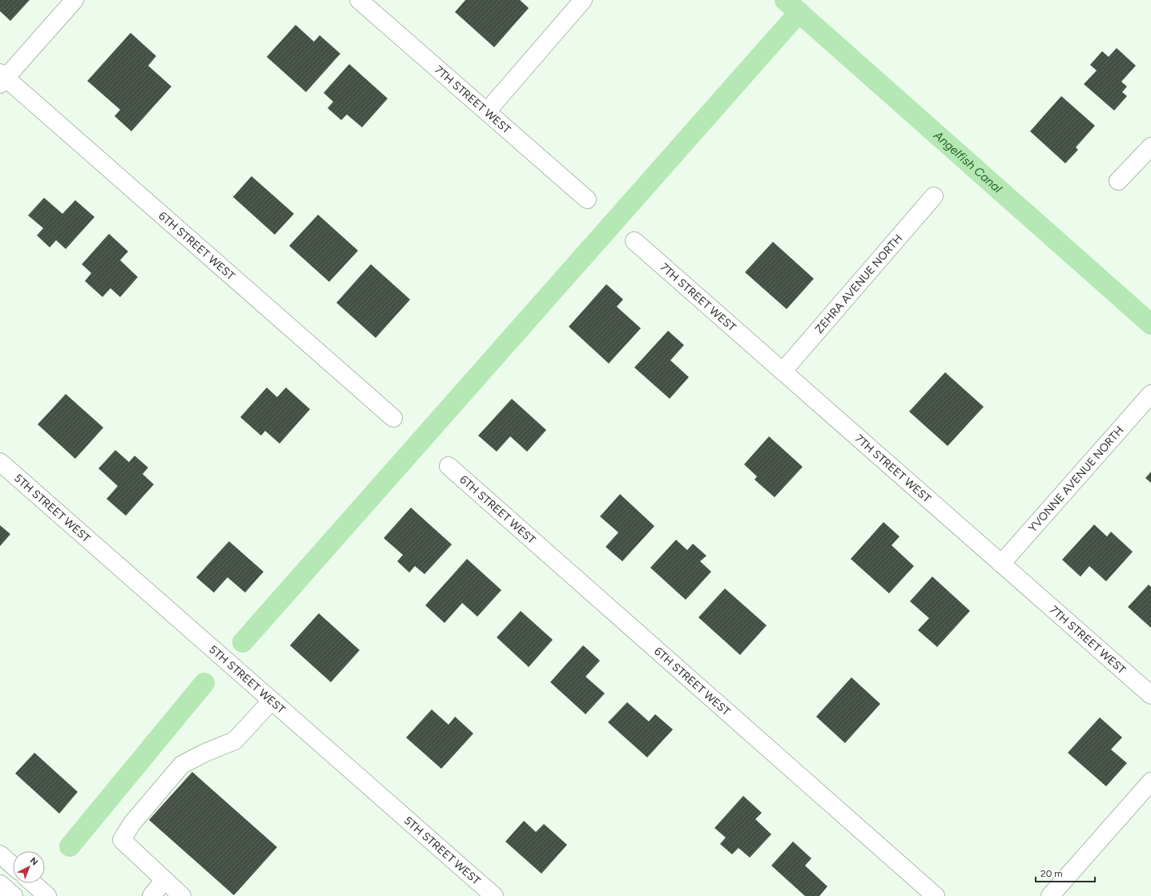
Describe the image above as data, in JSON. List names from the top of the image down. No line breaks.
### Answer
{"streets":{"street":["7TH STREET WEST","6TH STREET WEST","ZEHRA AVENUE NORTH","YVONNE AVENUE NORTH","5TH STREET WEST"]},"crossings":[["7TH STREET WEST","ZEHRA AVENUE NORTH"],["7TH STREET WEST","YVONNE AVENUE NORTH"]],"water":["Angelfish Canal"],"scale_bar":"20 m","north":"top right"}
